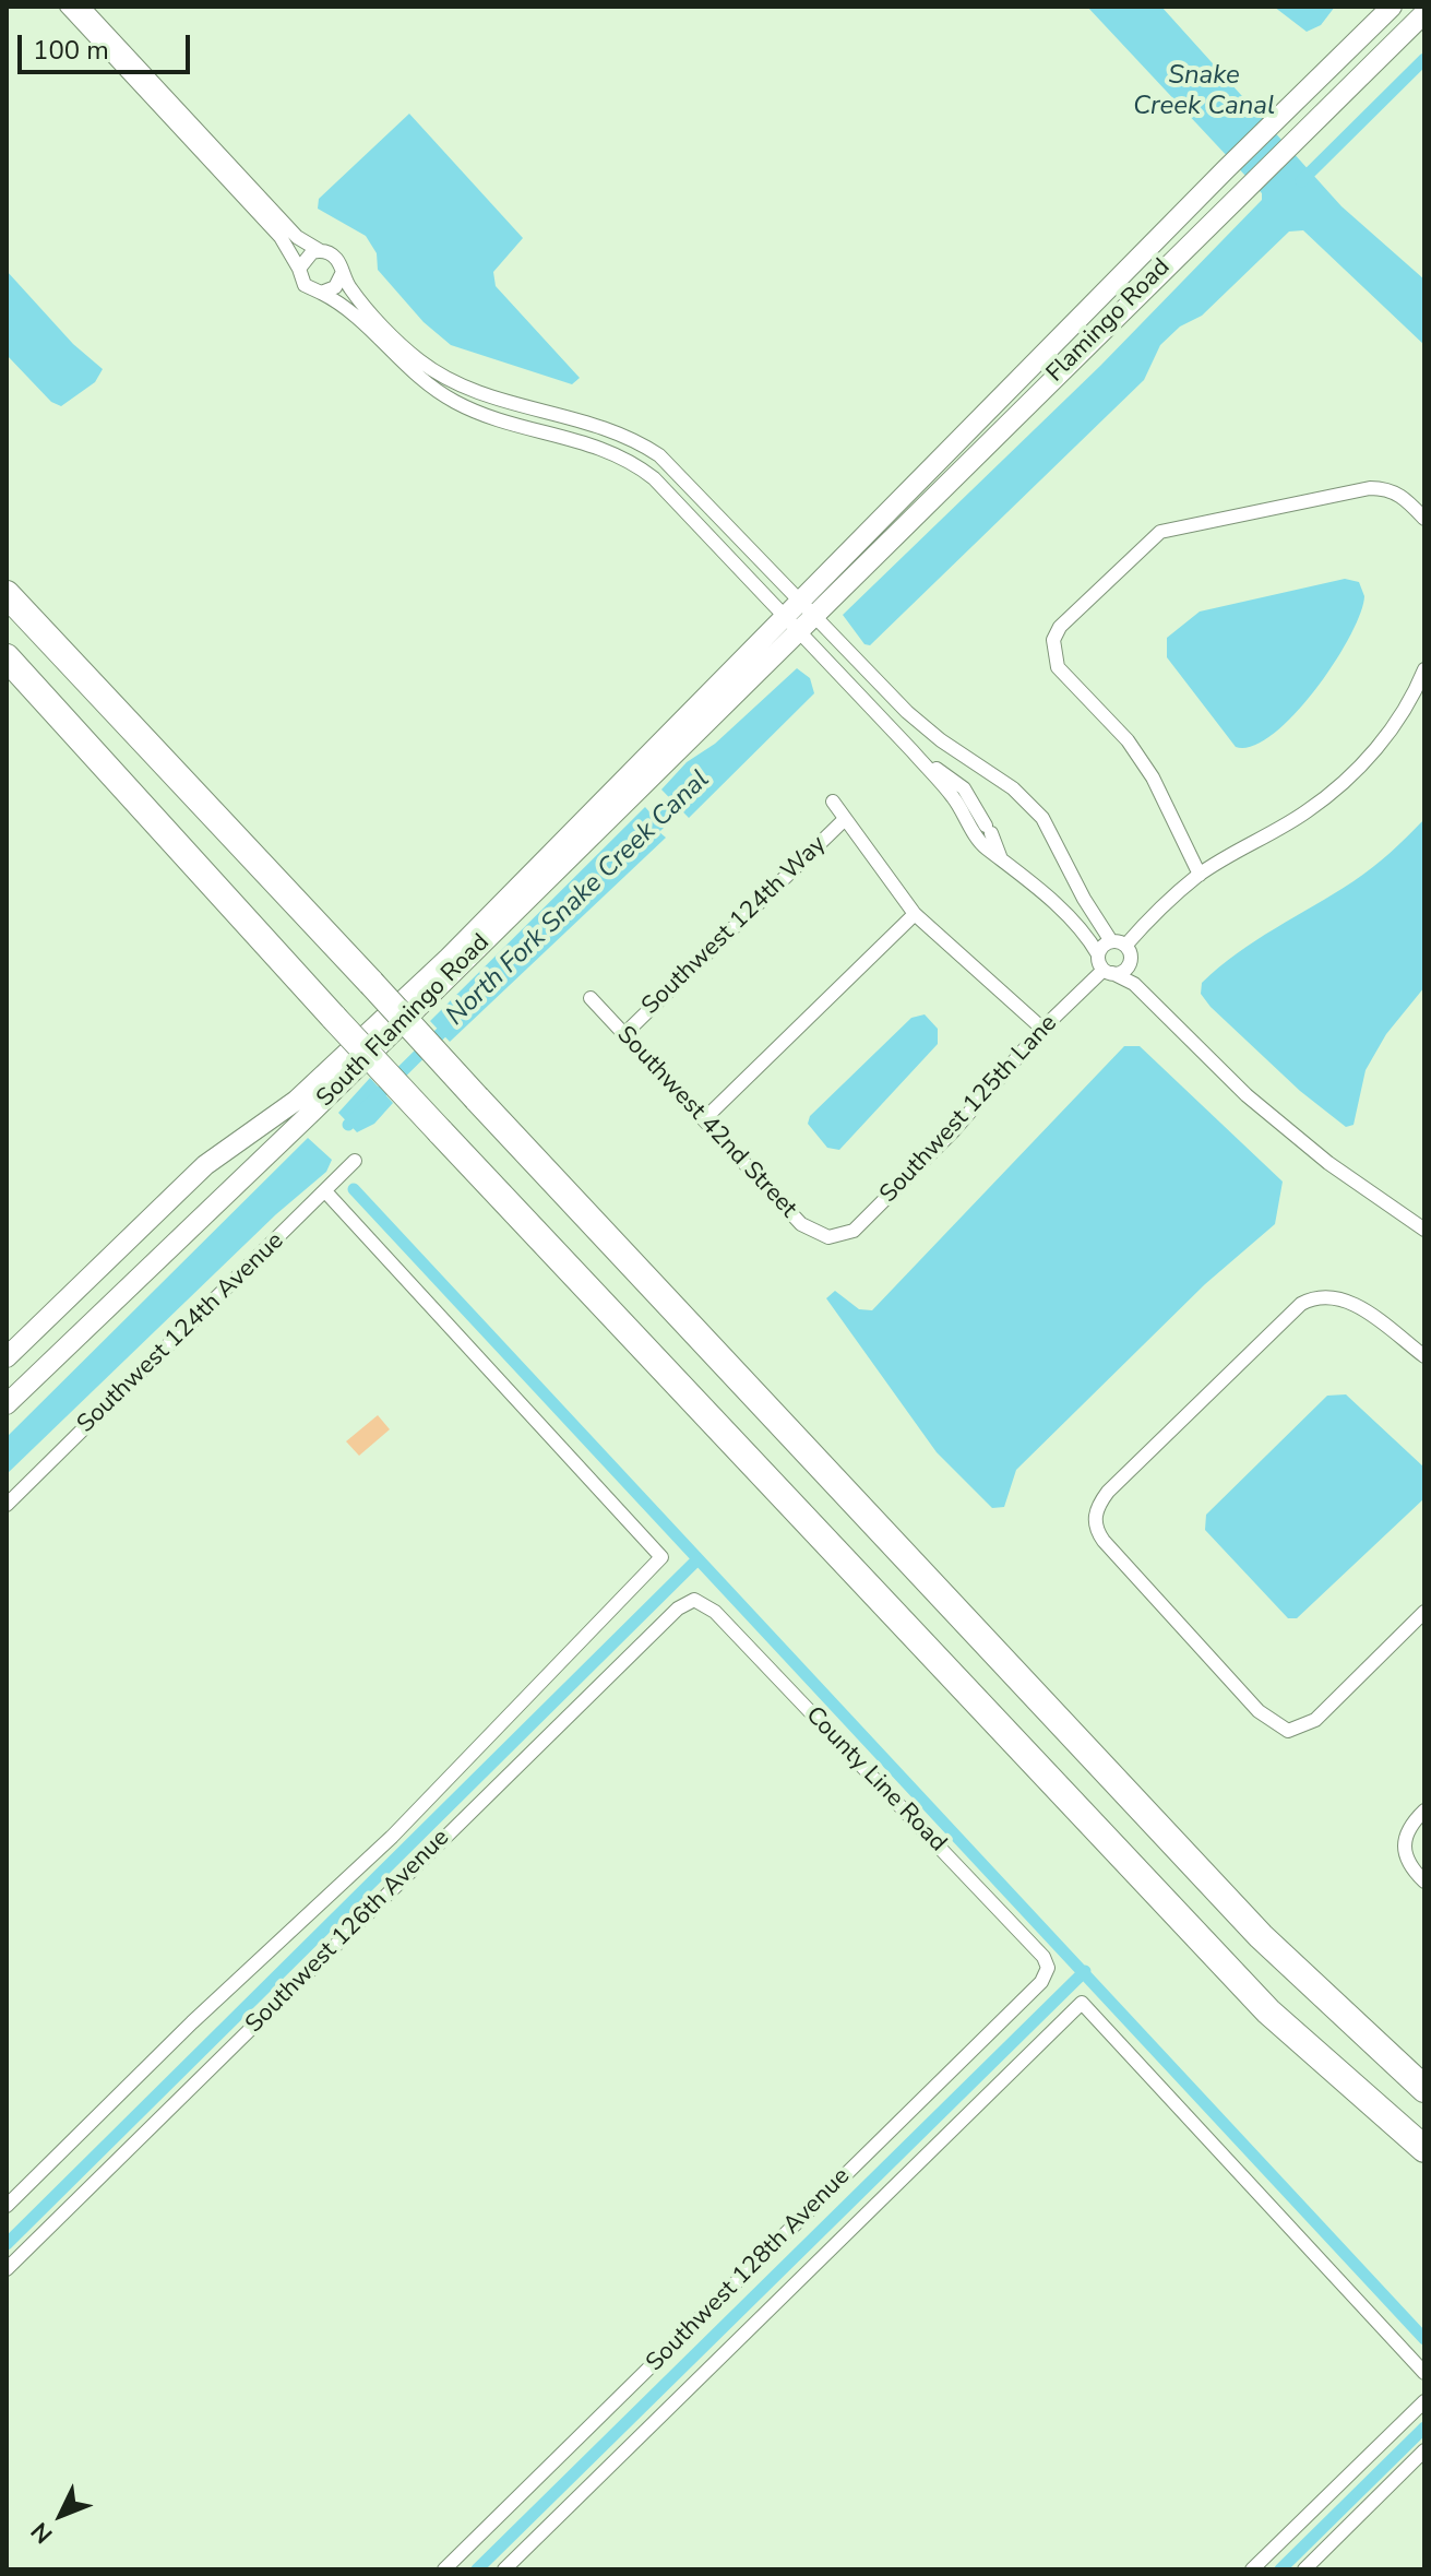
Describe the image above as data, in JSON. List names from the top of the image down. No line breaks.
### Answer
{"streets":{"main road":["Flamingo Road","South Flamingo Road"],"street":["Southwest 124th Way","Southwest 125th Lane","Southwest 42nd Street","Southwest 124th Avenue","County Line Road","Southwest 126th Avenue","Southwest 128th Avenue"]},"crossings":[["Flamingo Road","South Flamingo Road"],["Southwest 124th Way","Southwest 42nd Street"],["Southwest 125th Lane","Southwest 42nd Street"],["Southwest 124th Avenue","Southwest 126th Avenue"],["County Line Road","Southwest 126th Avenue"],["County Line Road","Southwest 128th Avenue"]],"water":["Snake Creek Canal","North Fork Snake Creek Canal"],"scale_bar":"100 m","north":"bottom left"}
